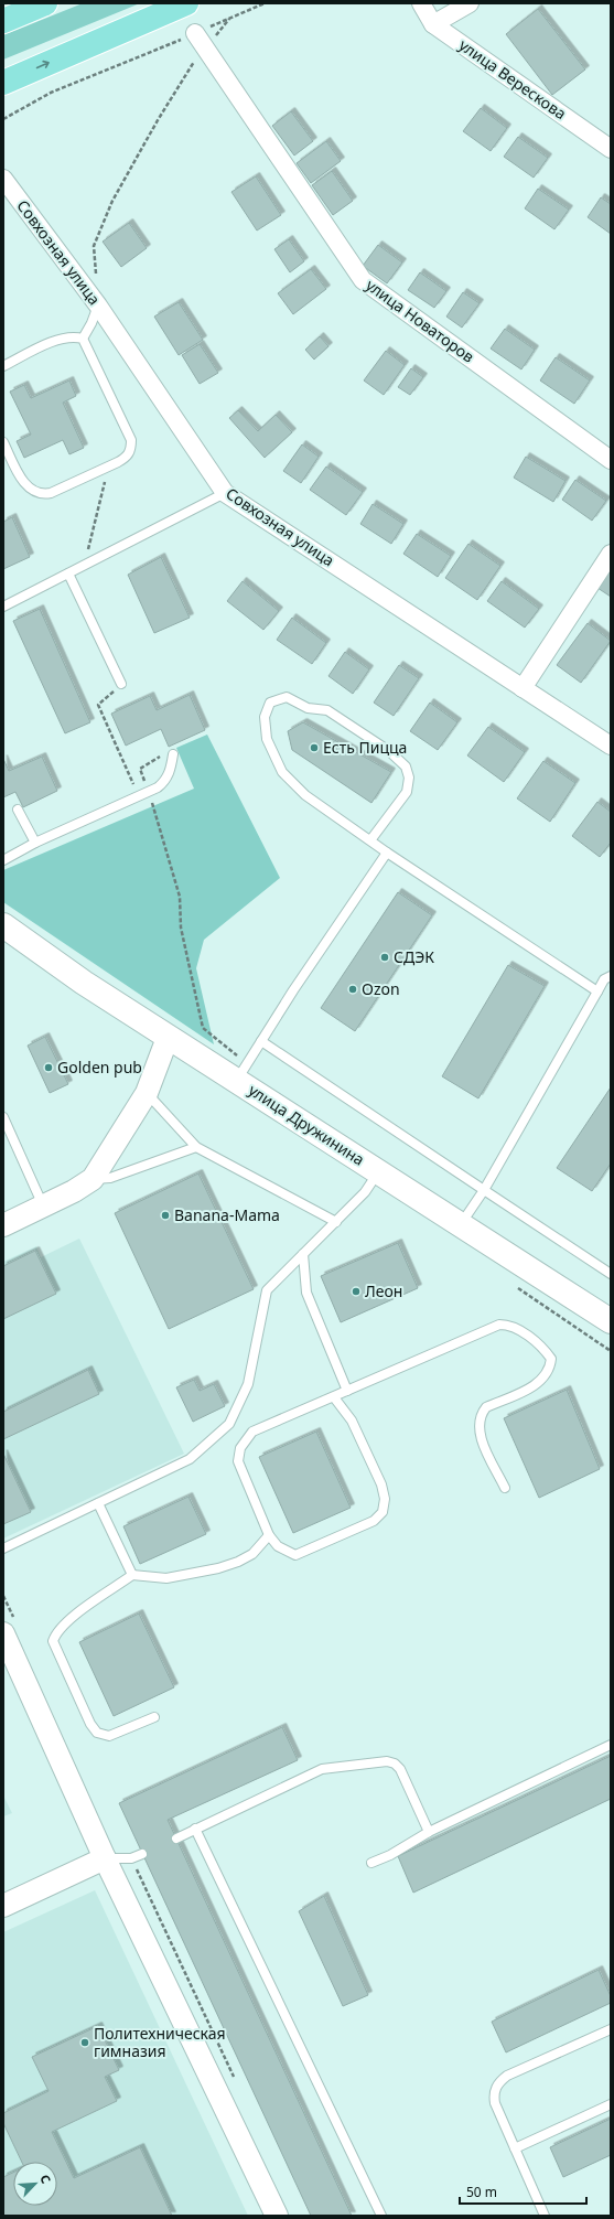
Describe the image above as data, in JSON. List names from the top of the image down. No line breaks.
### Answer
{"streets":{"main road":["улица Дружинина"],"street":["улица Верескова","Совхозная улица","улица Новаторов"]},"places":["Есть Пицца","СДЭК","Ozon","Golden pub","Banana-Mama","Леон","Политехническая гимназия"],"scale_bar":"50 m","north":"top right"}
